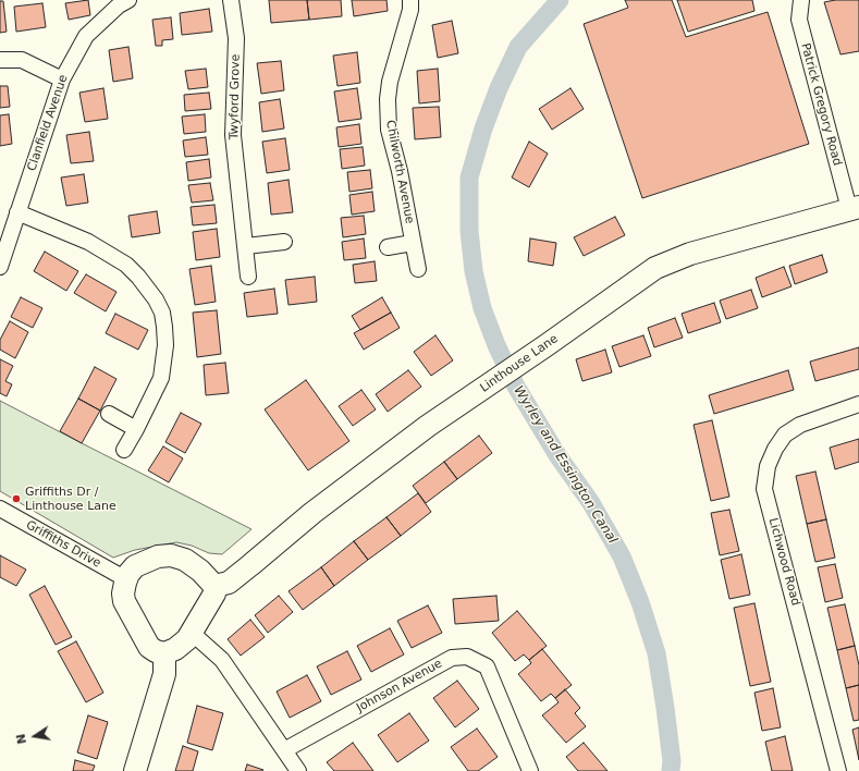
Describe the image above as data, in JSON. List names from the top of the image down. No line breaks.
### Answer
{"streets":{"street":["Twyford Grove","Patrick Gregory Road","Clanfield Avenue","Chilworth Avenue","Linthouse Lane","Griffiths Drive","Lichwood Road","Johnson Avenue"]},"crossings":[["Patrick Gregory Road","Linthouse Lane"],["Linthouse Lane","Griffiths Drive"]],"water":["Wyrley and Essington Canal"],"places":["Griffiths Dr / Linthouse Lane"],"north":"left"}
